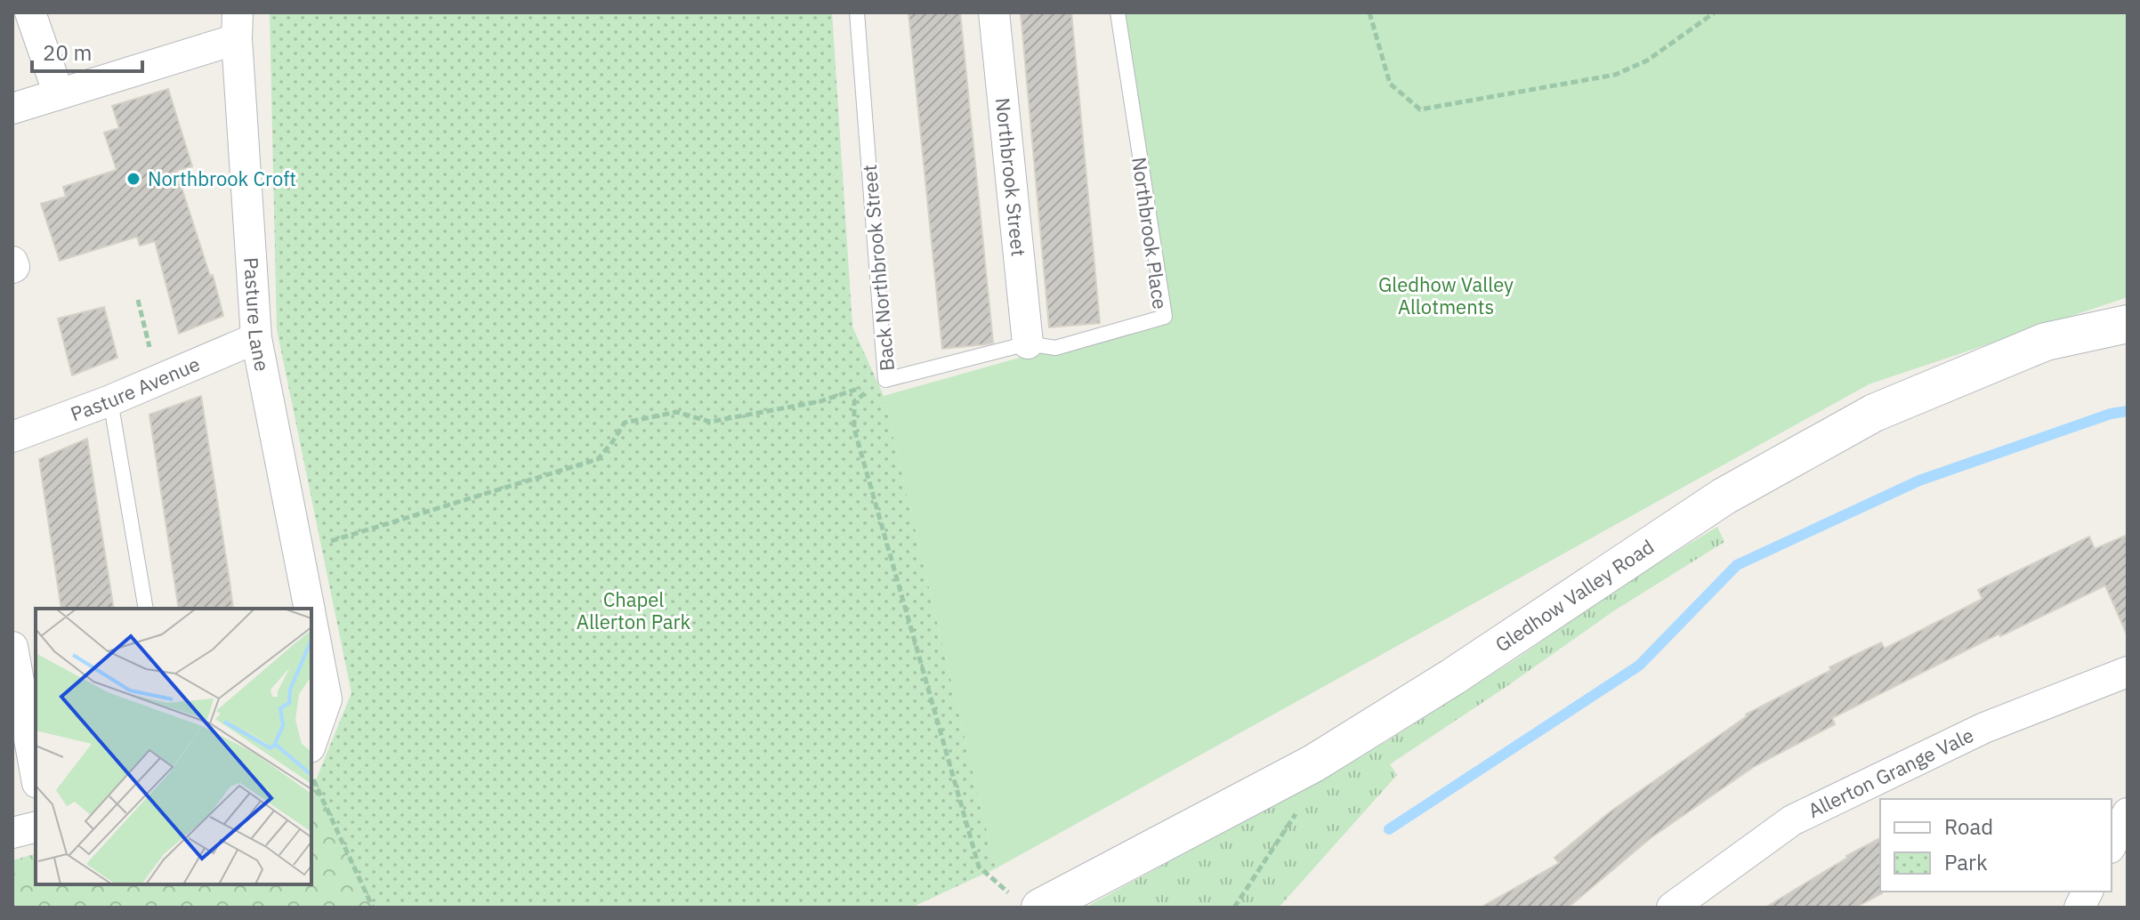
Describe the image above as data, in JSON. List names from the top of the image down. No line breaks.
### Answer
{"streets":{"street":["Northbrook Street","Pasture Lane","Pasture Avenue","Gledhow Valley Road","Allerton Grange Vale"],"lane":["Northbrook Place","Back Northbrook Street"]},"crossings":[["Northbrook Street","Northbrook Place"],["Northbrook Street","Back Northbrook Street"],["Northbrook Place","Back Northbrook Street"],["Pasture Lane","Pasture Avenue"]],"parks":["Gledhow Valley Allotments","Chapel Allerton Park"],"places":["Northbrook Croft"],"legend":["Road","Park"],"scale_bar":"20 m"}
